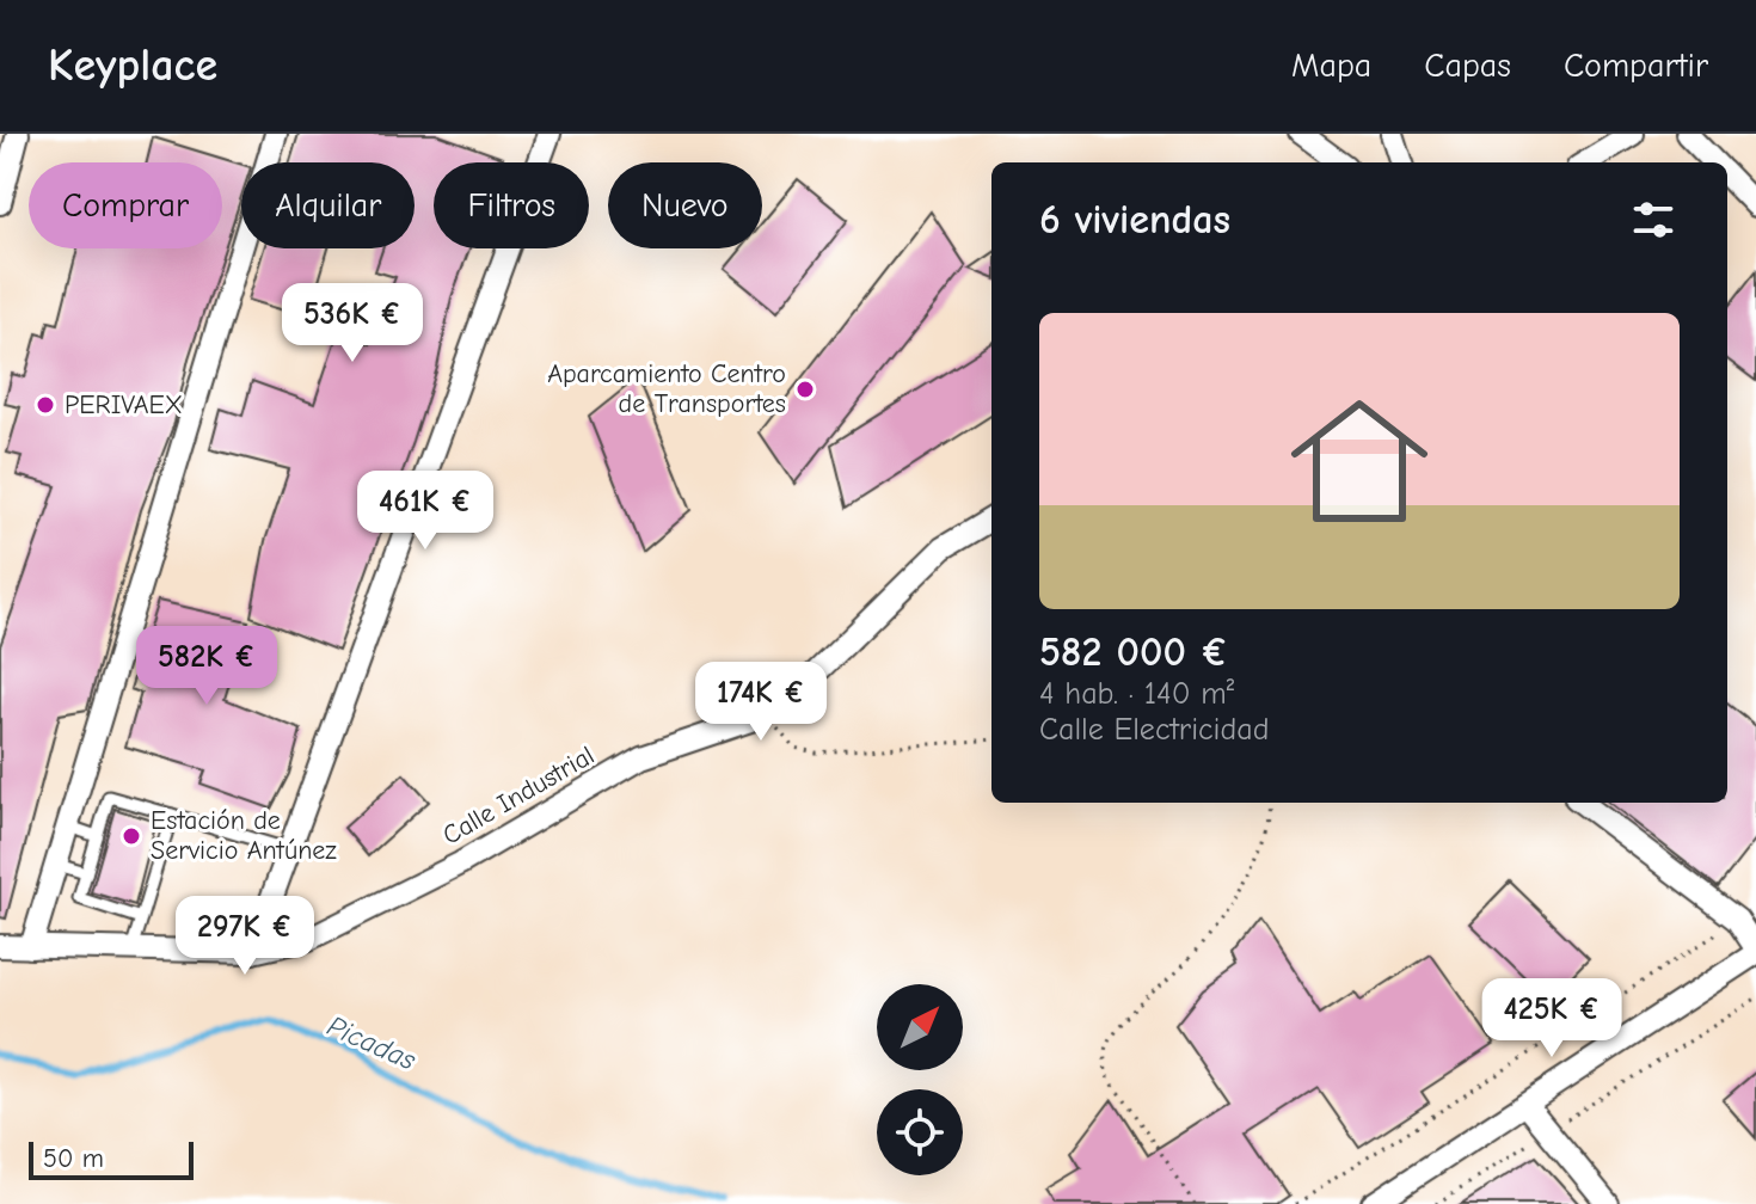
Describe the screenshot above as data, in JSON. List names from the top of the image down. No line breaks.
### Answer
{"streets":{"street":["Calle Industrial"]},"water":["Picadas"],"places":["Aparcamiento Centro de Transportes","PERIVAEX","Estación de Servicio Antúnez"],"scale_bar":"50 m","north":"top right","page":{"header":"Keyplace","nav":["Mapa","Capas","Compartir"],"chip":["Comprar","Alquilar","Filtros","Nuevo"],"heading":"6 viviendas","list":[{"name":"582 000 €","note":"4 hab. · 140 m² · Calle Electricidad"}],"price":["536K €","461K €","582K €","174K €","297K €","425K €"],"scale":"50 m"}}
